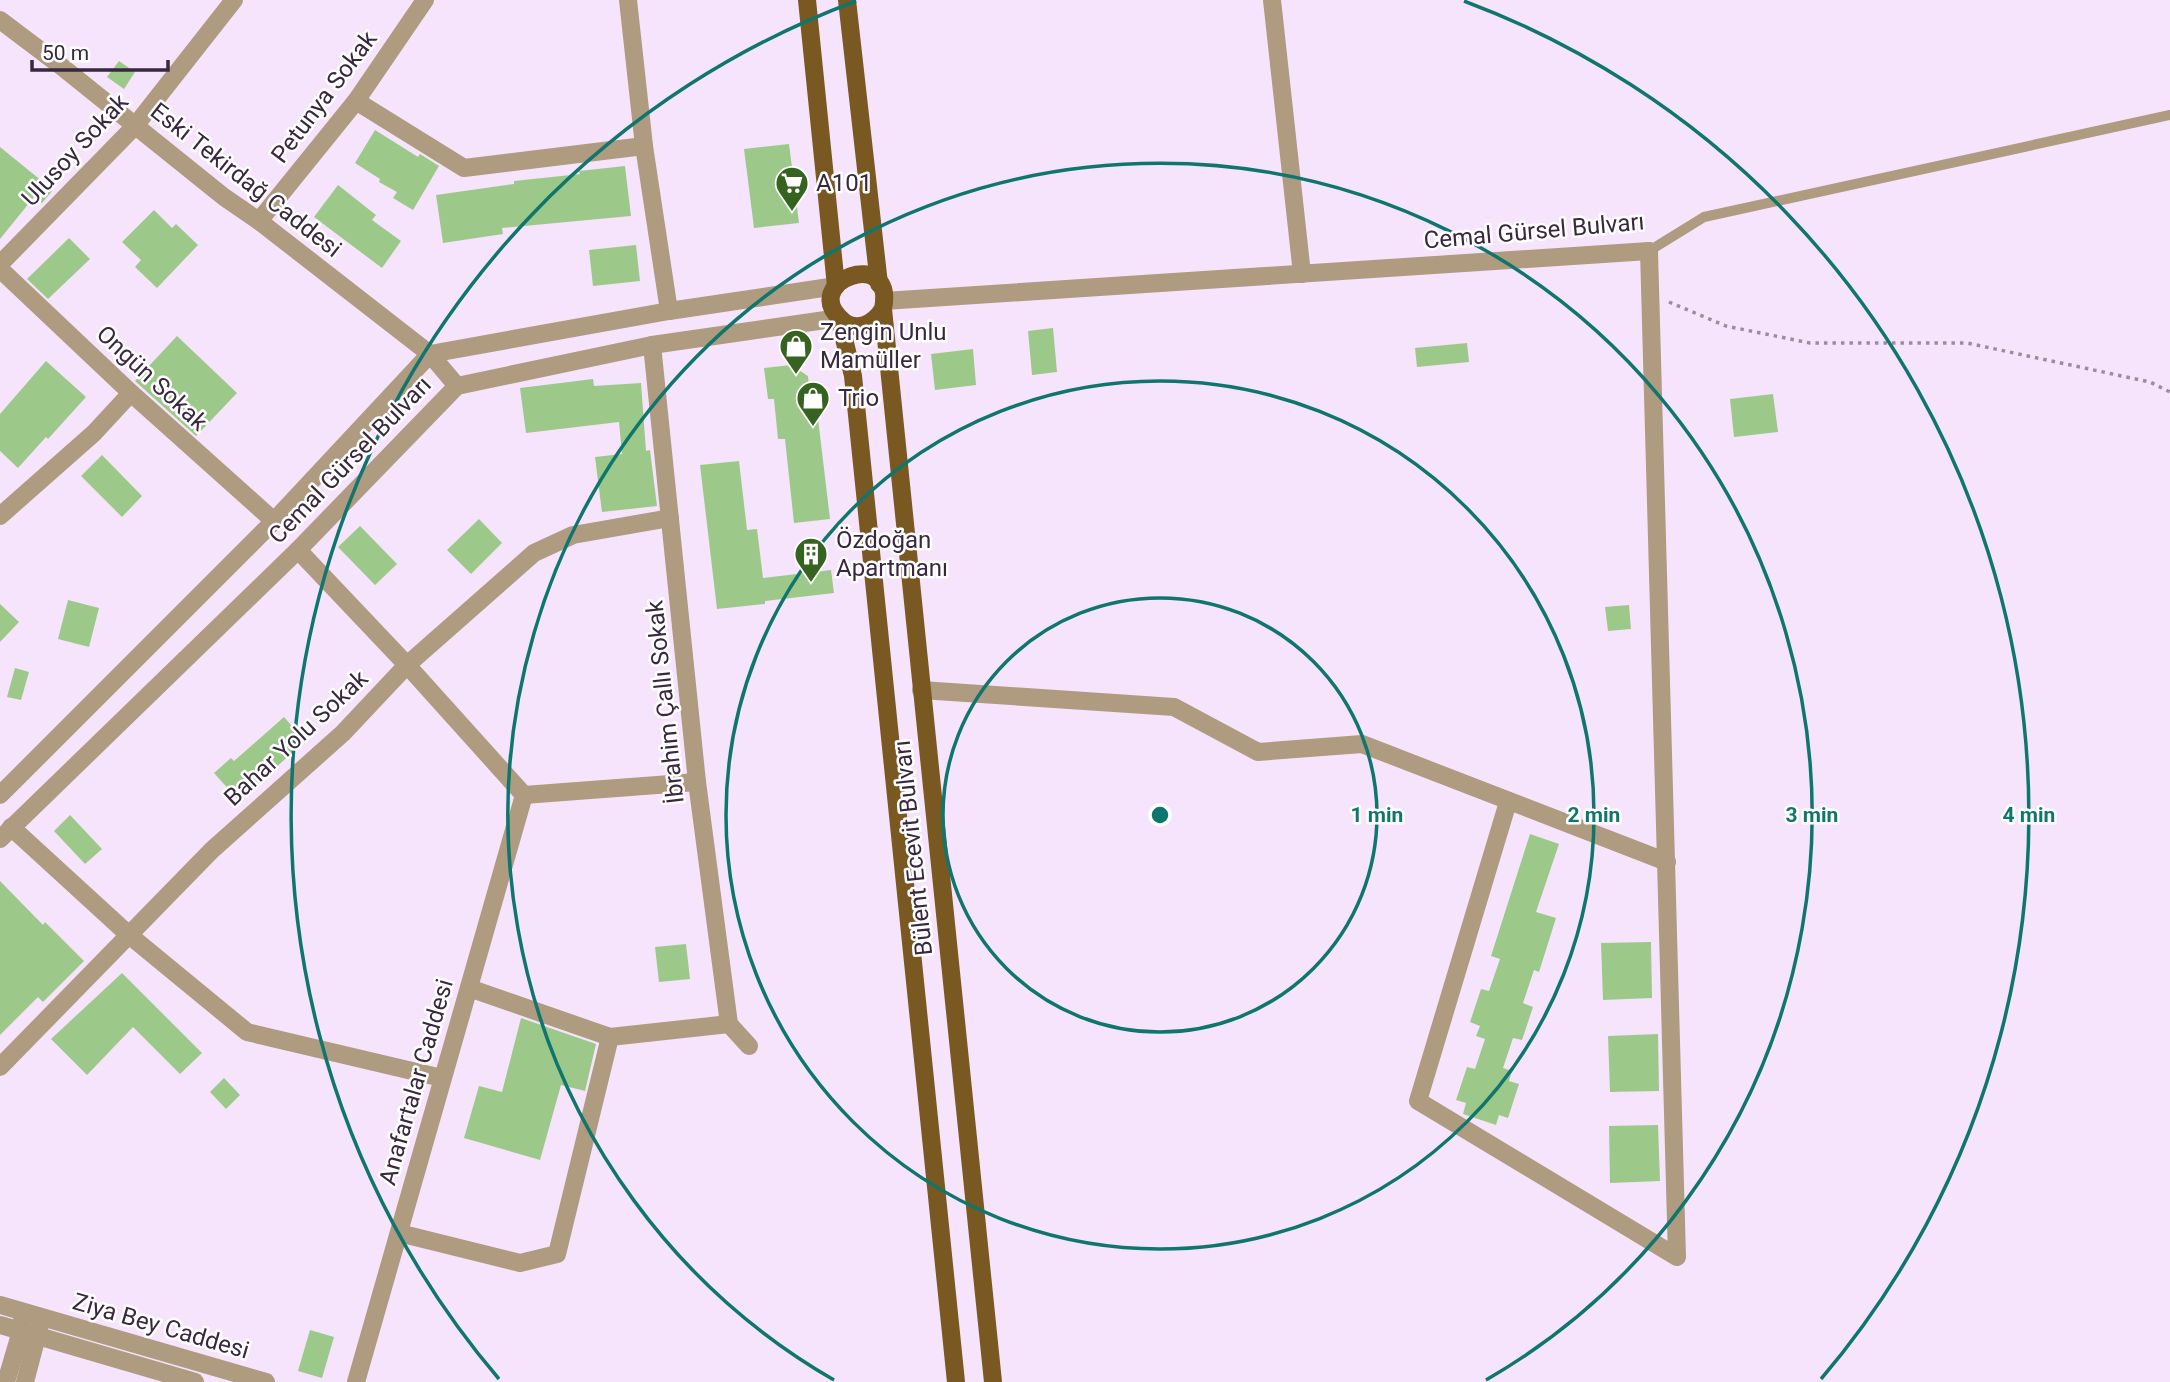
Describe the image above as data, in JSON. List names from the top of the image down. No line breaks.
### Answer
{"streets":{"main road":["Bülent Ecevit Bulvarı"],"street":["Petunya Sokak","Ulusoy Sokak","Eski Tekirdağ Caddesi","Cemal Gürsel Bulvarı","Ongün Sokak","İbrahim Çallı Sokak","Bahar Yolu Sokak","Anafartalar Caddesi","Ziya Bey Caddesi"]},"crossings":[["Petunya Sokak","Eski Tekirdağ Caddesi"],["Ulusoy Sokak","Eski Tekirdağ Caddesi"],["Ulusoy Sokak","Ongün Sokak"],["Eski Tekirdağ Caddesi","Cemal Gürsel Bulvarı"],["Cemal Gürsel Bulvarı","Ongün Sokak"],["Cemal Gürsel Bulvarı","İbrahim Çallı Sokak"],["Cemal Gürsel Bulvarı","Bülent Ecevit Bulvarı"],["İbrahim Çallı Sokak","Bahar Yolu Sokak"]],"places":{"supermarket":["A101"],"shop":["Zengin Unlu Mamüller","Trio"],"building":["Özdoğan Apartmanı"]},"scale_bar":"50 m","rings":["1 min","2 min","3 min","4 min"]}
